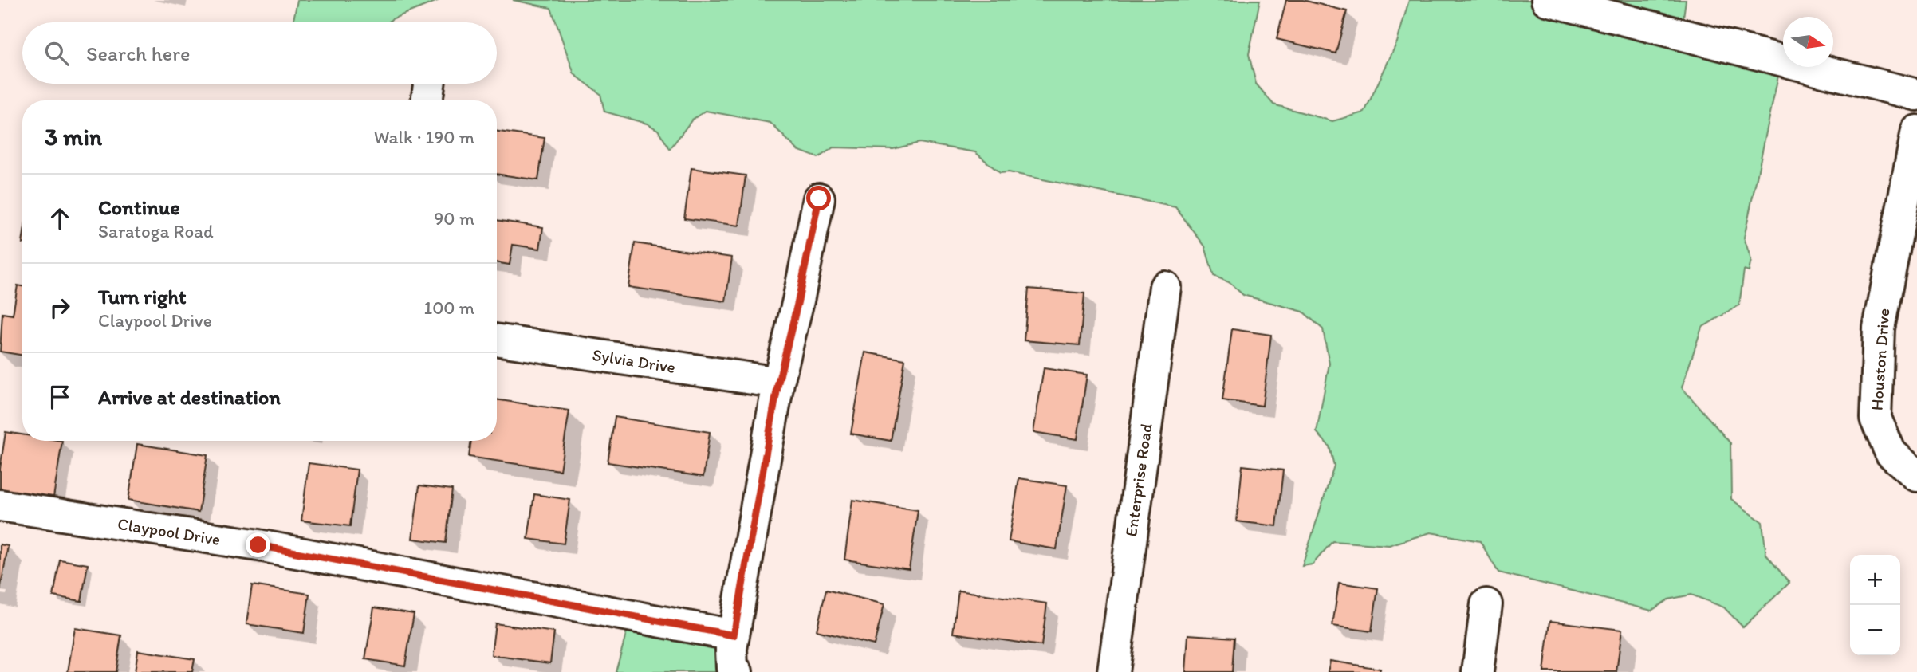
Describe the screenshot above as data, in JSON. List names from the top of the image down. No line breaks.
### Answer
{"streets":{"street":["Houston Drive","Sylvia Drive","Enterprise Road","Claypool Drive"]},"north":"right","page":{"search":"Search here","heading":["3 min","Walk · 190 m"],"list":[["Continue","Saratoga Road","90 m"],["Turn right","Claypool Drive","100 m"],"Arrive at destination"],"map_buttons":["+","−"]}}
